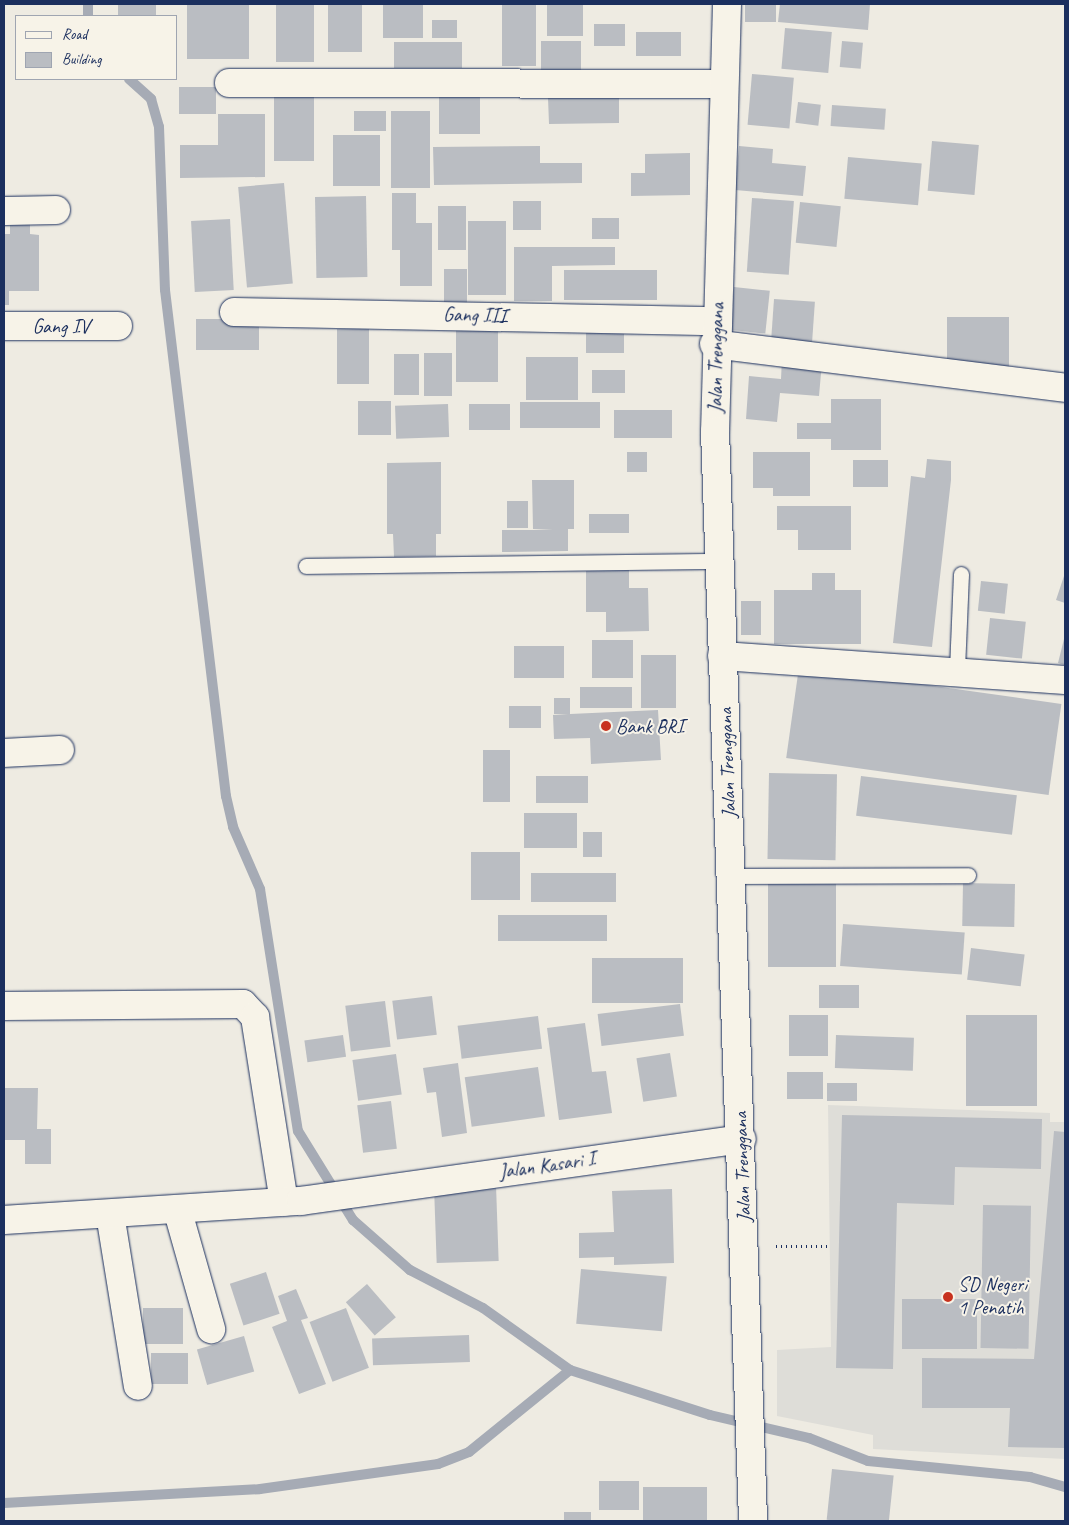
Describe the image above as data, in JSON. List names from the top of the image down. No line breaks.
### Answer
{"streets":{"street":["Gang III","Gang IV","Jalan Trenggana","Jalan Kasari I"]},"crossings":[["Gang III","Jalan Trenggana"],["Jalan Trenggana","Jalan Kasari I"]],"places":["Bank BRI","SD Negeri 1 Penatih"],"legend":["Road","Building"]}
